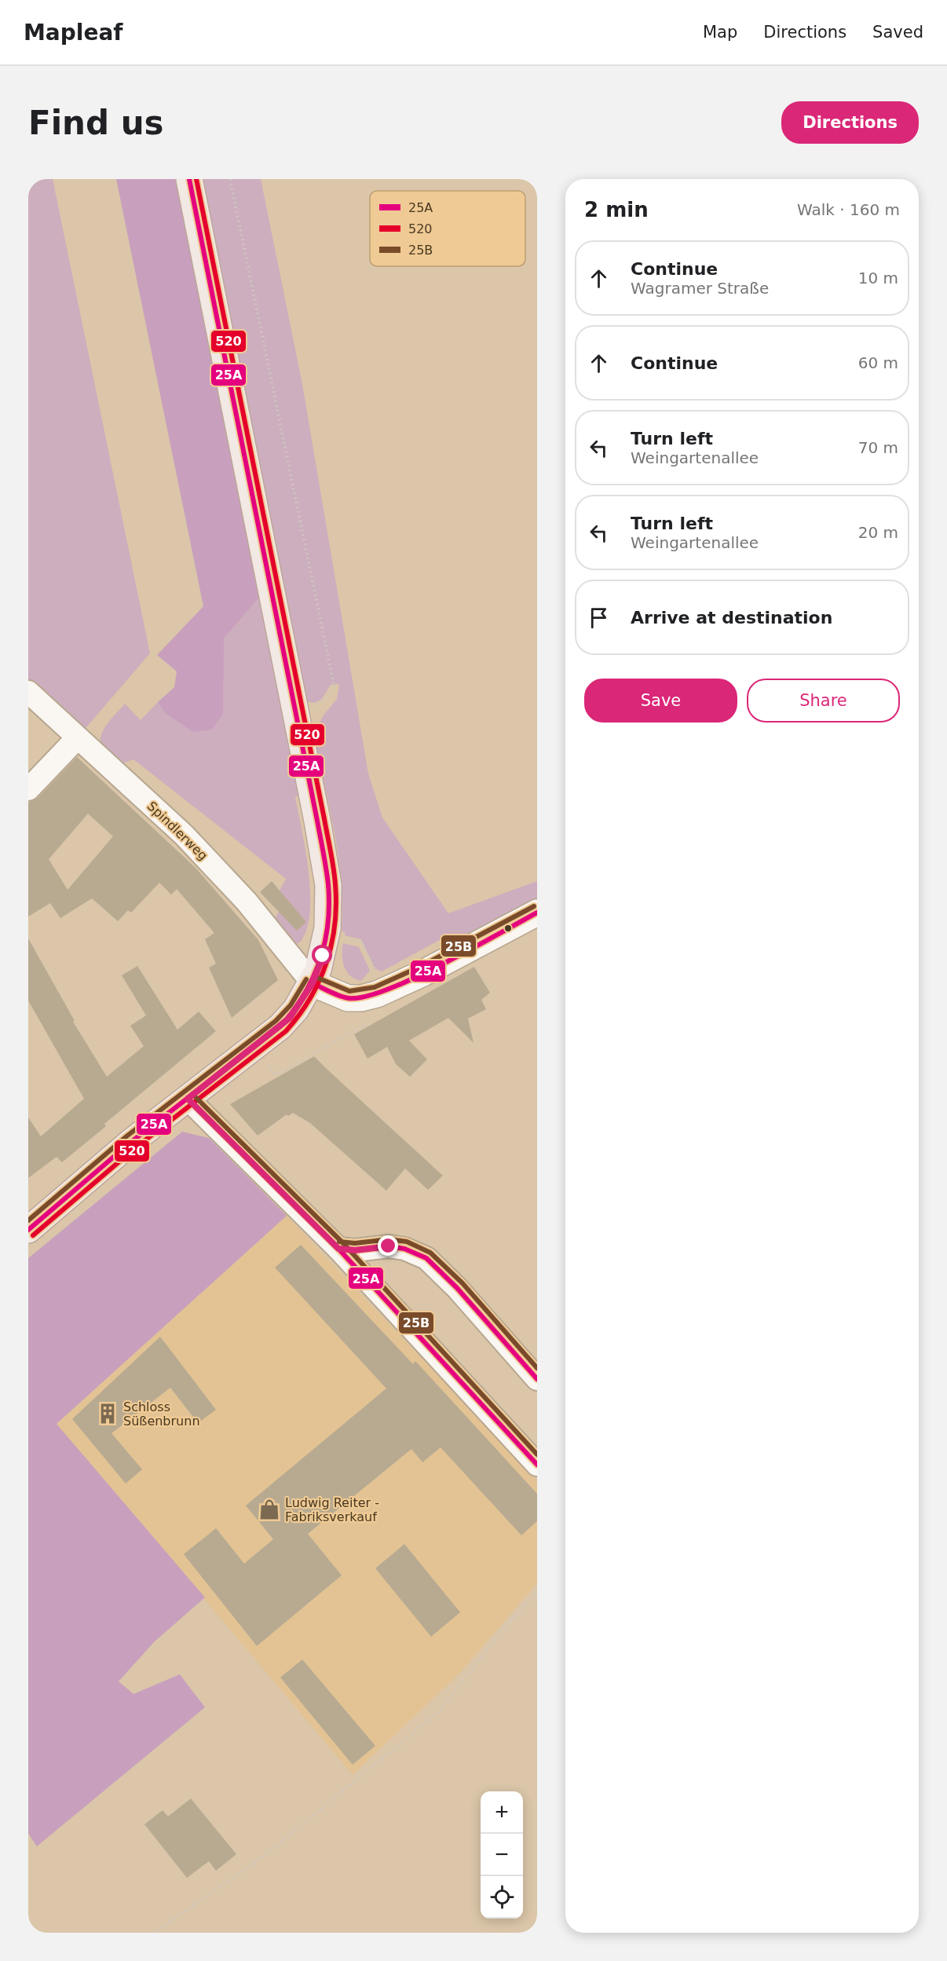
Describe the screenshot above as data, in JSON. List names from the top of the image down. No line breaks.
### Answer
{"streets":{"street":["Spindlerweg"]},"places":{"building":["Schloss Süßenbrunn"],"shop":["Ludwig Reiter - Fabriksverkauf"]},"lines":["transit line 25A","transit line 520","transit line 25B"],"legend":["25A","520","25B"],"page":{"header":"Mapleaf","nav":["Map","Directions","Saved"],"buttons":["Directions",["Save","Share"]],"title":"Find us","heading":["2 min","Walk · 160 m"],"list":[["Continue","Wagramer Straße","10 m"],["Continue","60 m"],["Turn left","Weingartenallee","70 m"],["Turn left","Weingartenallee","20 m"],"Arrive at destination"],"map_buttons":["+","−"]}}
